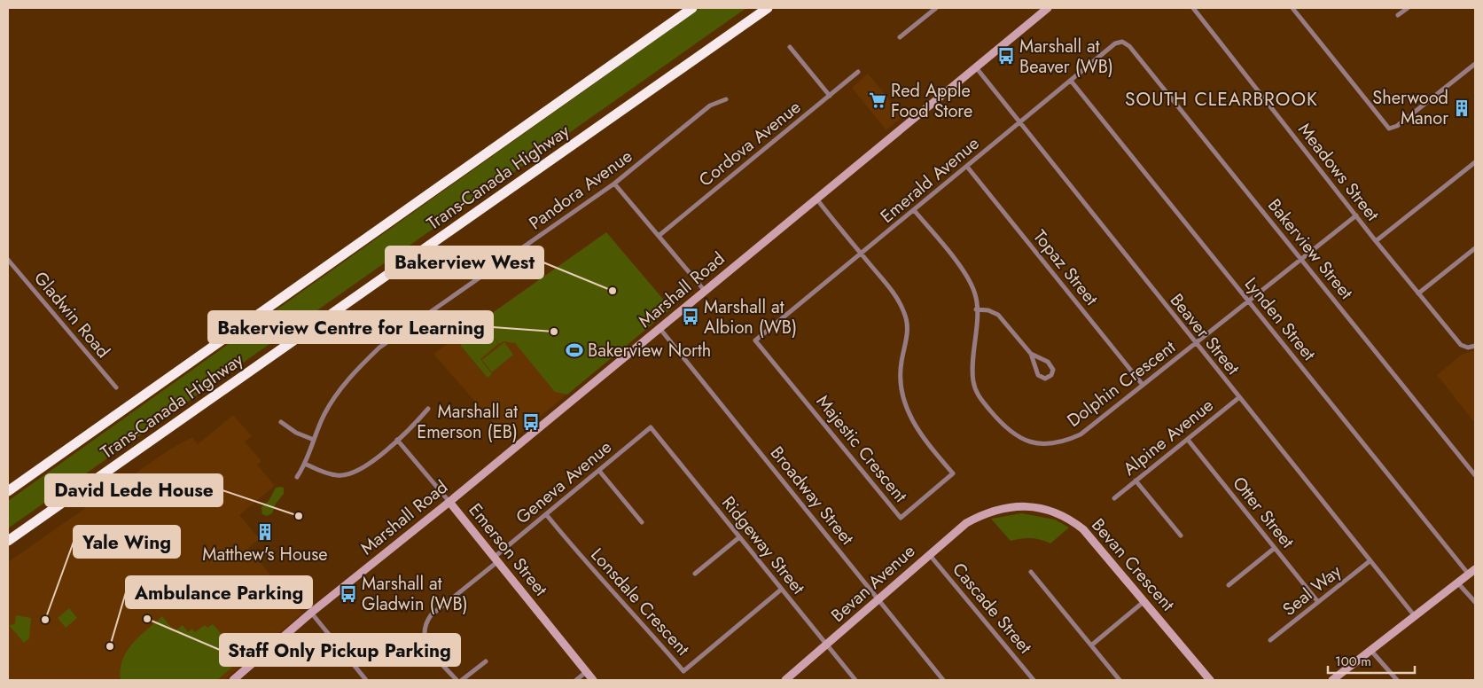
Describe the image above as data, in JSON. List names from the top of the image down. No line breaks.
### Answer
{"streets":{"highway":["Trans-Canada Highway"],"main road":["Marshall Road","Emerson Street","Bevan Crescent","Bevan Avenue"],"street":["Cordova Avenue","Meadows Street","Emerald Avenue","Pandora Avenue","Bakerview Street","Topaz Street","Gladwin Road","Lynden Street","Beaver Street","Dolphin Crescent","Alpine Avenue","Majestic Crescent","Geneva Avenue","Broadway Street","Otter Street","Ridgeway Street","Seal Way","Lonsdale Crescent","Cascade Street"]},"crossings":[["Meadows Street","Dolphin Crescent"],["Emerald Avenue","Bakerview Street"],["Emerald Avenue","Topaz Street"],["Emerald Avenue","Lynden Street"],["Emerald Avenue","Beaver Street"],["Emerald Avenue","Dolphin Crescent"],["Emerald Avenue","Majestic Crescent"],["Bakerview Street","Dolphin Crescent"],["Topaz Street","Dolphin Crescent"],["Marshall Road","Beaver Street"],["Marshall Road","Majestic Crescent"],["Marshall Road","Broadway Street"],["Marshall Road","Emerson Street"],["Lynden Street","Dolphin Crescent"],["Beaver Street","Dolphin Crescent"],["Beaver Street","Alpine Avenue"],["Beaver Street","Seal Way"],["Alpine Avenue","Otter Street"],["Geneva Avenue","Ridgeway Street"],["Geneva Avenue","Emerson Street"],["Geneva Avenue","Lonsdale Crescent"],["Broadway Street","Bevan Avenue"],["Otter Street","Seal Way"],["Ridgeway Street","Bevan Avenue"],["Ridgeway Street","Lonsdale Crescent"],["Bevan Crescent","Bevan Avenue"],["Bevan Avenue","Cascade Street"]],"districts":["SOUTH CLEARBROOK"],"places":{"bus stop":["Marshall at Beaver (WB)","Marshall at Albion (WB)","Marshall at Emerson (EB)","Marshall at Gladwin (WB)"],"supermarket":["Red Apple Food Store"],"building":["Sherwood Manor","Matthew's House"],"other":["Bakerview West","Bakerview Centre for Learning","David Lede House","Staff Only Pickup Parking","Yale Wing","Ambulance Parking"],"sports":["Bakerview North"]},"scale_bar":"100 m"}
